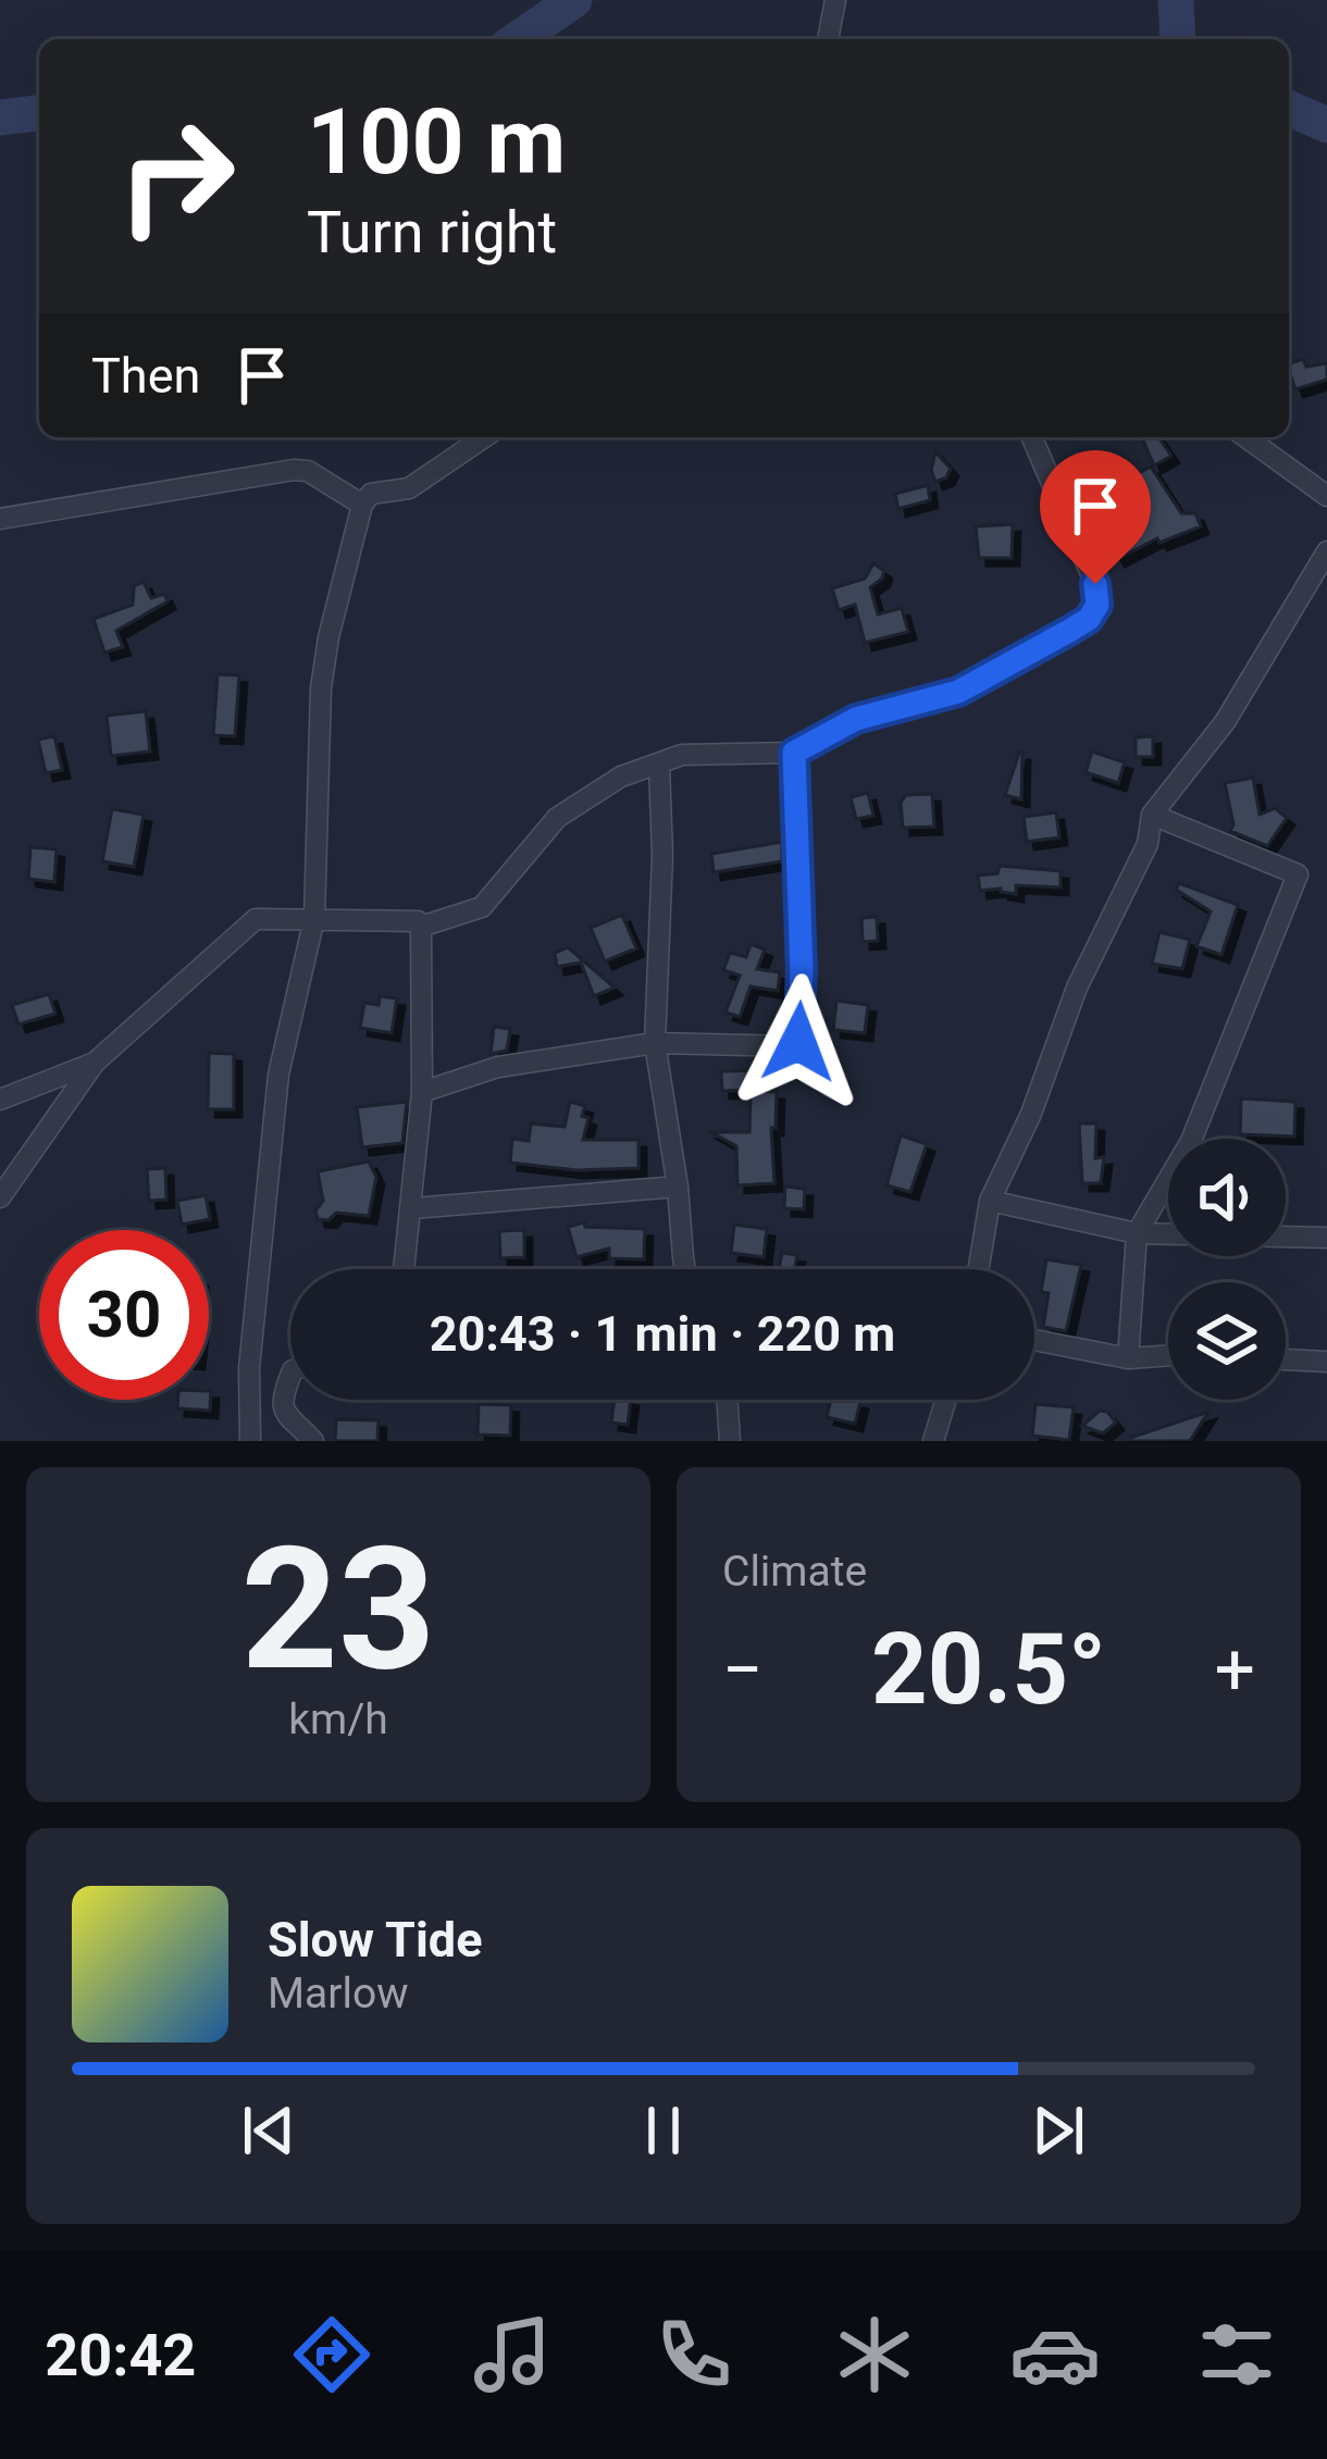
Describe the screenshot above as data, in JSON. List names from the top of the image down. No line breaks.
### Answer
{"page":{"turn":["100 m","Turn right"],"then":"Then","limit":"30","trip":"20:43 · 1 min · 220 m","tile":[["23","km/h"],"Climate"],"heat":["−","20.5°","+"],"song":["Slow Tide","Marlow"],"tabs":"20:42"}}
